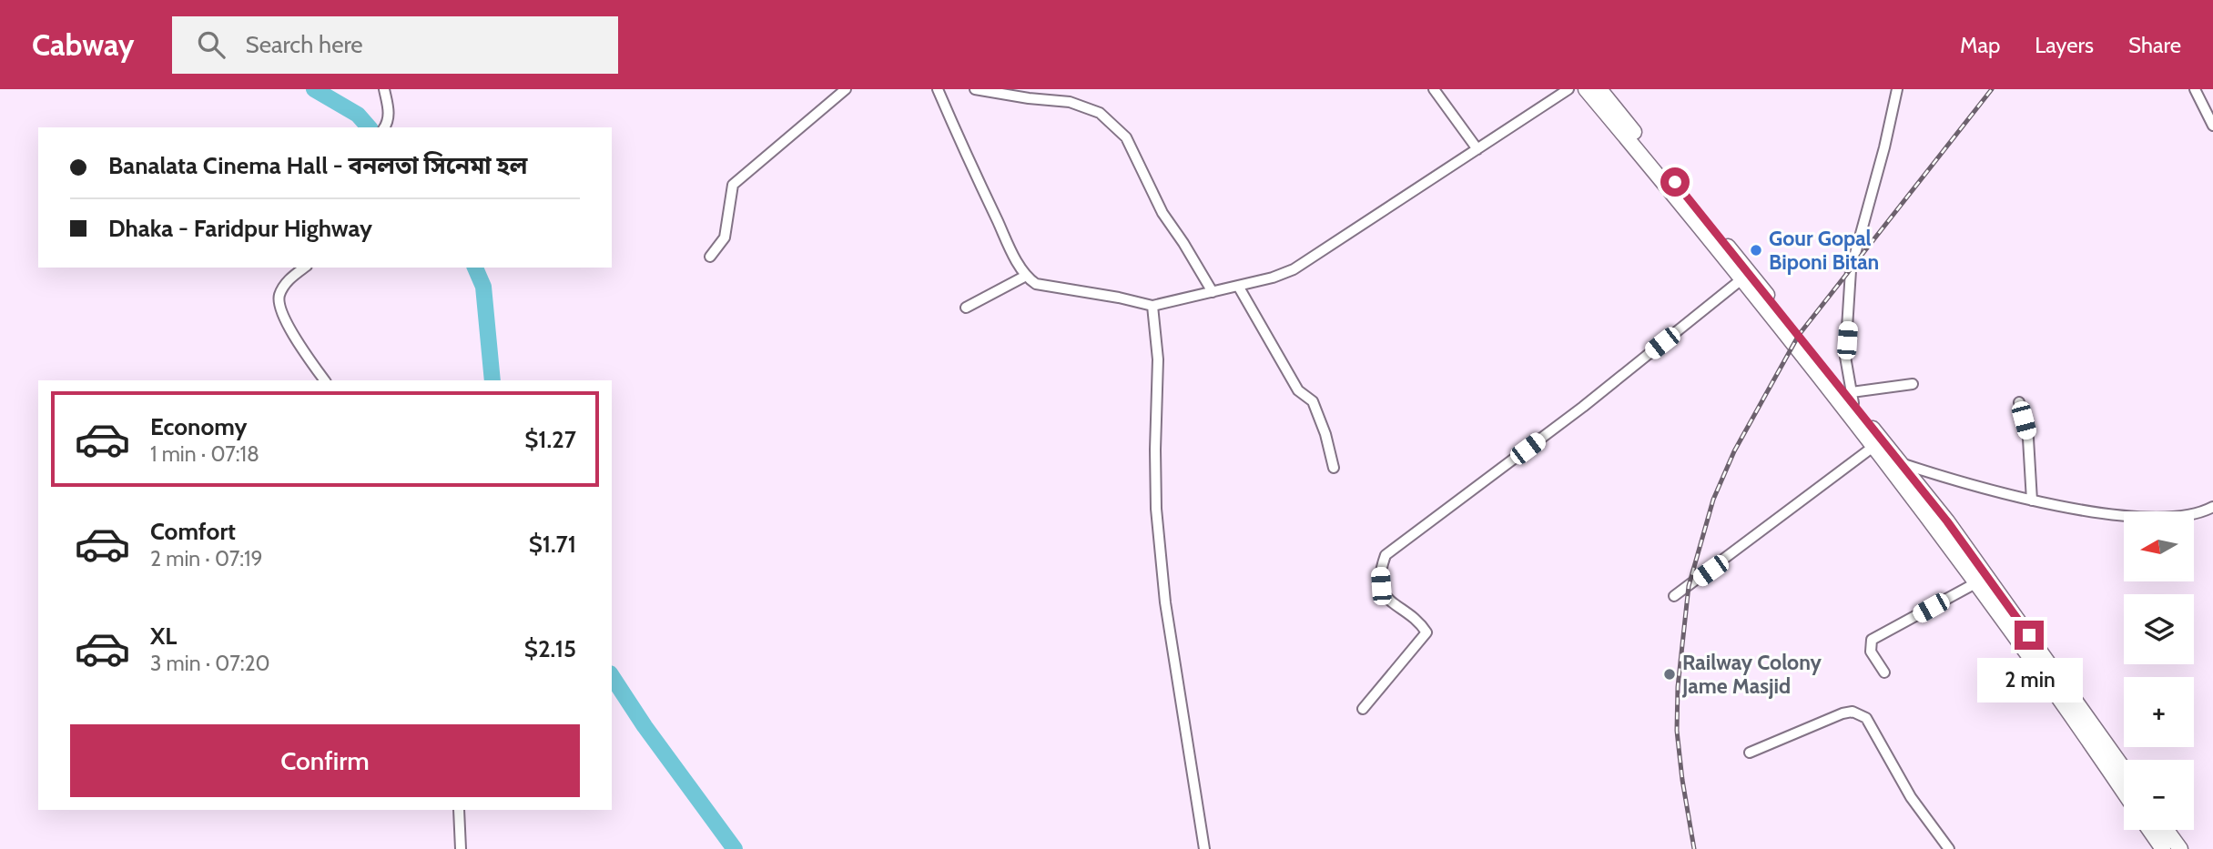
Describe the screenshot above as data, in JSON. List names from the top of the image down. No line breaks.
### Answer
{"places":["Gour Gopal Biponi Bitan","Railway Colony Jame Masjid"],"north":"left","page":{"header":"Cabway","search":"Search here","nav":["Map","Layers","Share"],"banner":["Banalata Cinema Hall - বনলতা সিনেমা হল","Dhaka - Faridpur Highway"],"list":[{"name":"Economy","note":"1 min · 07:18","value":"$1.27"},{"name":"Comfort","note":"2 min · 07:19","value":"$1.71"},{"name":"XL","note":"3 min · 07:20","value":"$2.15"}],"map_buttons":["+","−"],"bubble":"2 min","buttons":"Confirm"}}
